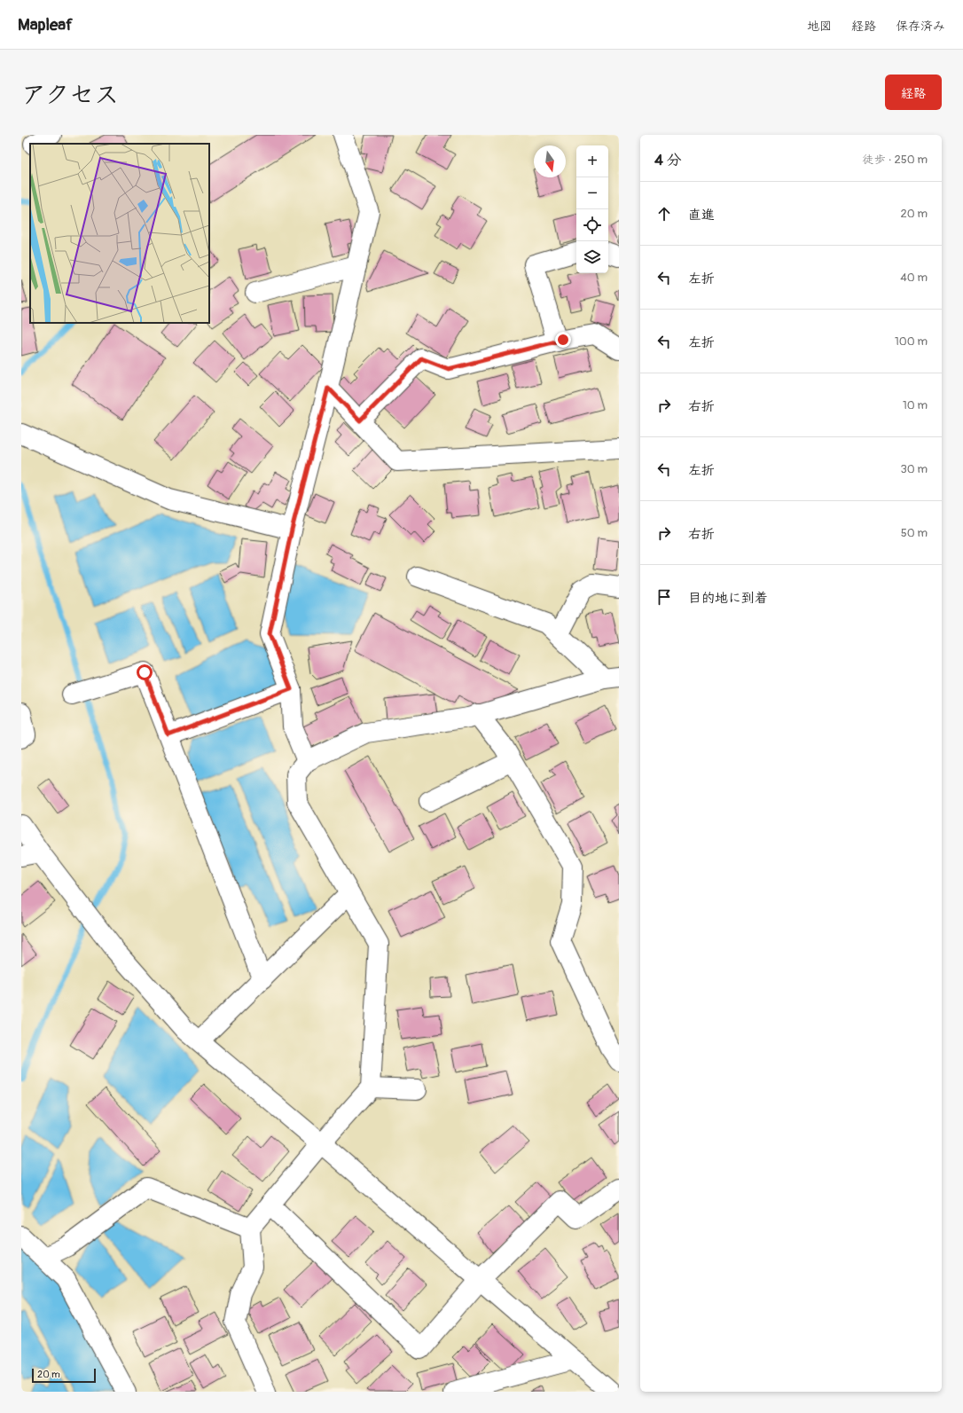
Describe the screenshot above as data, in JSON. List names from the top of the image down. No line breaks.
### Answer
{"scale_bar":"20 m","north":"bottom","page":{"header":"Mapleaf","nav":["地図","経路","保存済み"],"title":"アクセス","buttons":"経路","heading":["4 分","徒歩 · 250 m"],"map_buttons":["+","−"],"list":[["直進","20 m"],["左折","40 m"],["左折","100 m"],["右折","10 m"],["左折","30 m"],["右折","50 m"],"目的地に到着"],"scale":"20 m"}}
